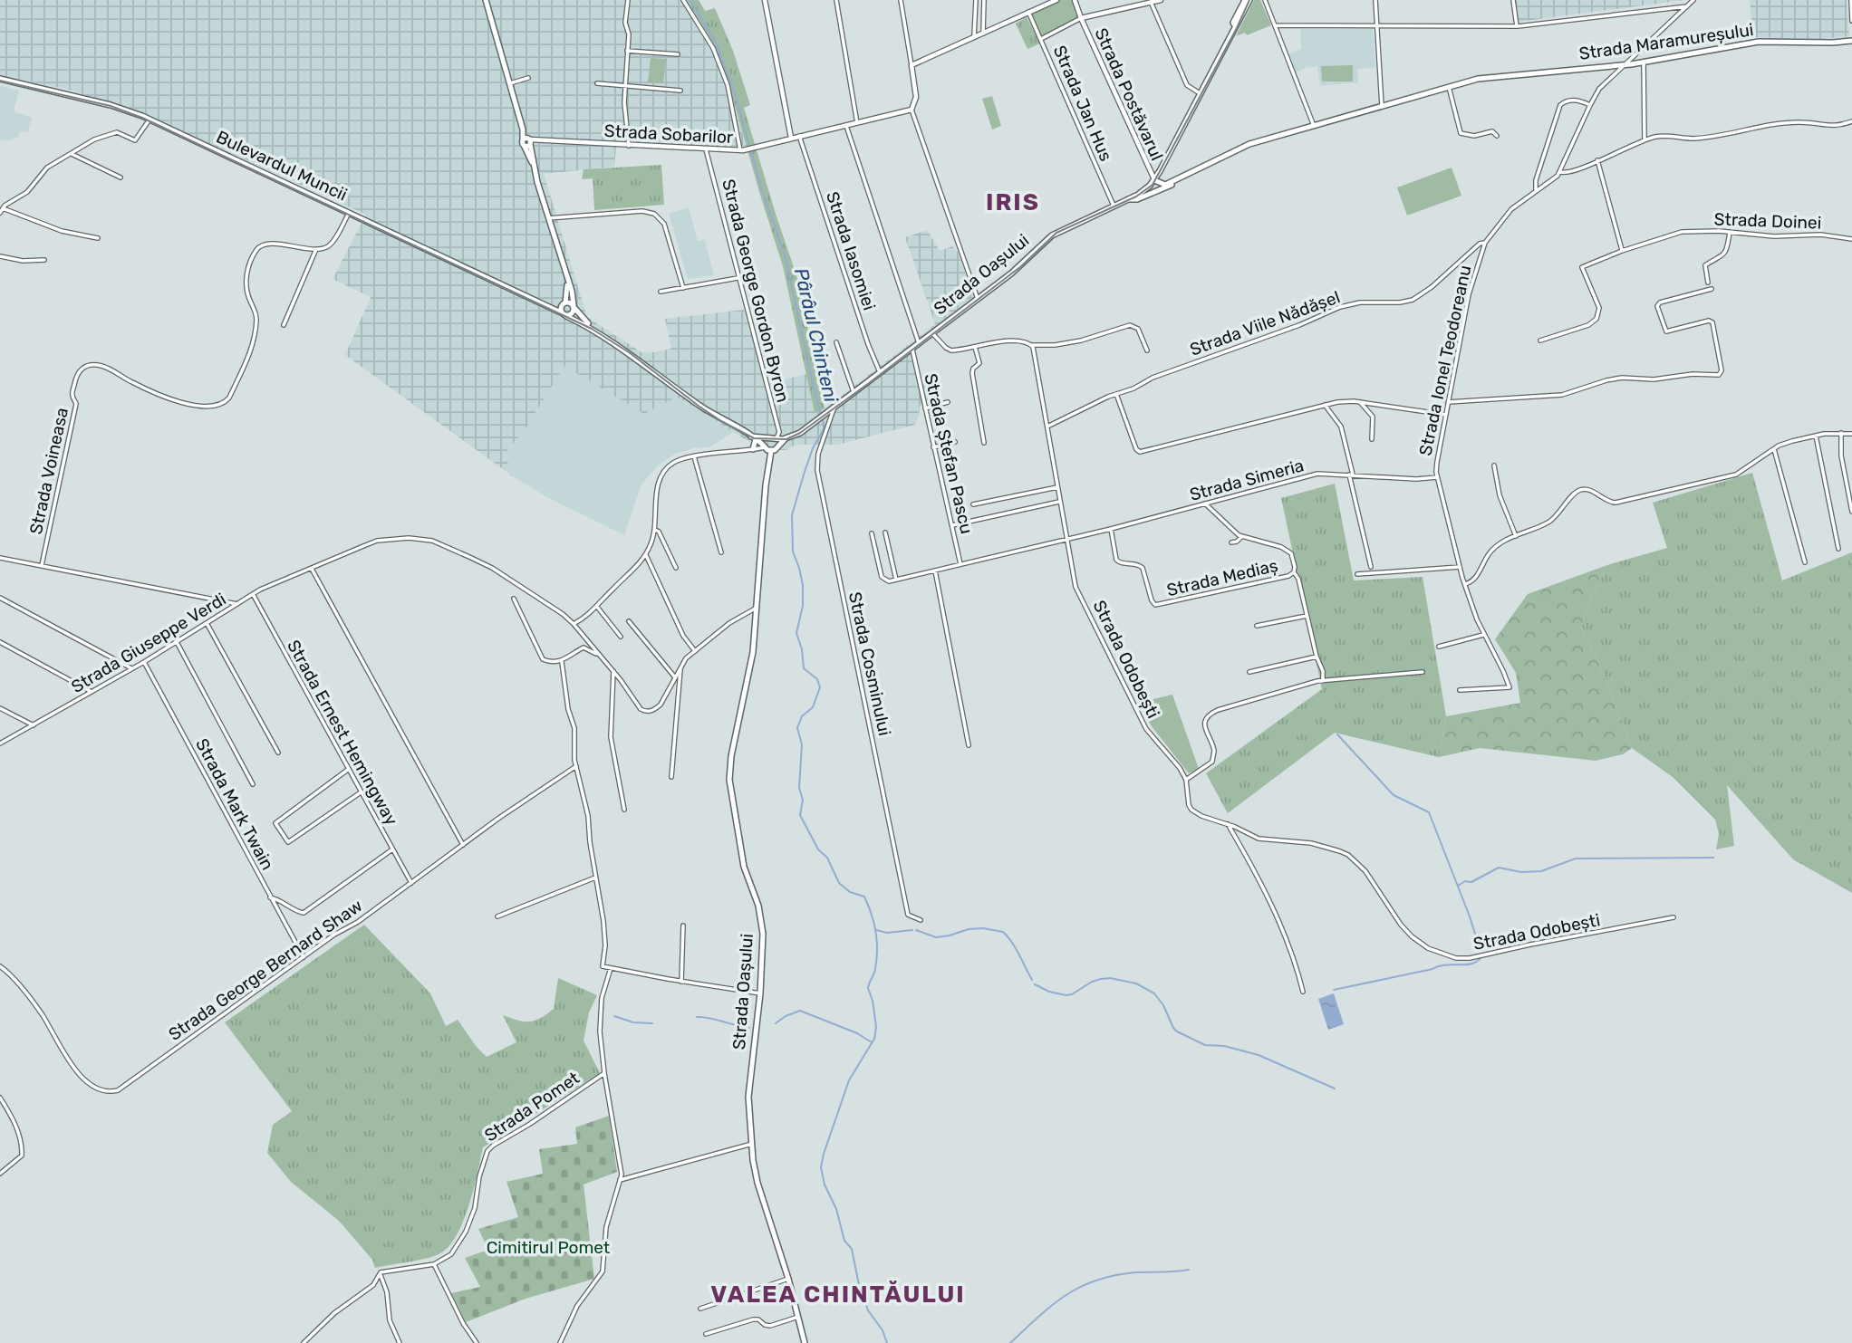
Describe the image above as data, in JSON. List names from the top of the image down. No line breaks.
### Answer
{"streets":{"main road":["Strada Maramureșului","Bulevardul Muncii","Strada Oașului"],"street":["Strada Postăvarul","Strada Jan Hus","Strada Sobarilor","Strada Doinei","Strada Iasomiei","Strada George Gordon Byron","Strada Viile Nădășel","Strada Ionel Teodoreanu","Strada Ștefan Pascu","Strada Voineasa","Strada Simeria","Strada Mediaș","Strada Giuseppe Verdi","Strada Odobești","Strada Cosminului","Strada Ernest Hemingway","Strada Mark Twain","Strada George Bernard Shaw","Strada Pomet"]},"crossings":[["Strada Maramureșului","Strada Postăvarul"],["Strada Maramureșului","Strada Oașului"],["Strada Postăvarul","Strada Oașului"],["Strada Jan Hus","Strada Oașului"],["Strada Sobarilor","Strada Iasomiei"],["Strada Sobarilor","Strada George Gordon Byron"],["Bulevardul Muncii","Strada Oașului"],["Strada Iasomiei","Strada Oașului"],["Strada Oașului","Strada George Gordon Byron"],["Strada Oașului","Strada Ștefan Pascu"],["Strada Oașului","Strada Cosminului"],["Strada Viile Nădășel","Strada Ionel Teodoreanu"],["Strada Viile Nădășel","Strada Odobești"],["Strada Ionel Teodoreanu","Strada Simeria"],["Strada Ștefan Pascu","Strada Simeria"],["Strada Simeria","Strada Mediaș"],["Strada Simeria","Strada Odobești"],["Strada Giuseppe Verdi","Strada Ernest Hemingway"],["Strada Giuseppe Verdi","Strada Mark Twain"],["Strada Ernest Hemingway","Strada George Bernard Shaw"],["Strada Mark Twain","Strada George Bernard Shaw"]],"districts":["IRIS","VALEA CHINTĂULUI"],"water":["Pârâul Chinteni"],"parks":["Cimitirul Pomet"]}
